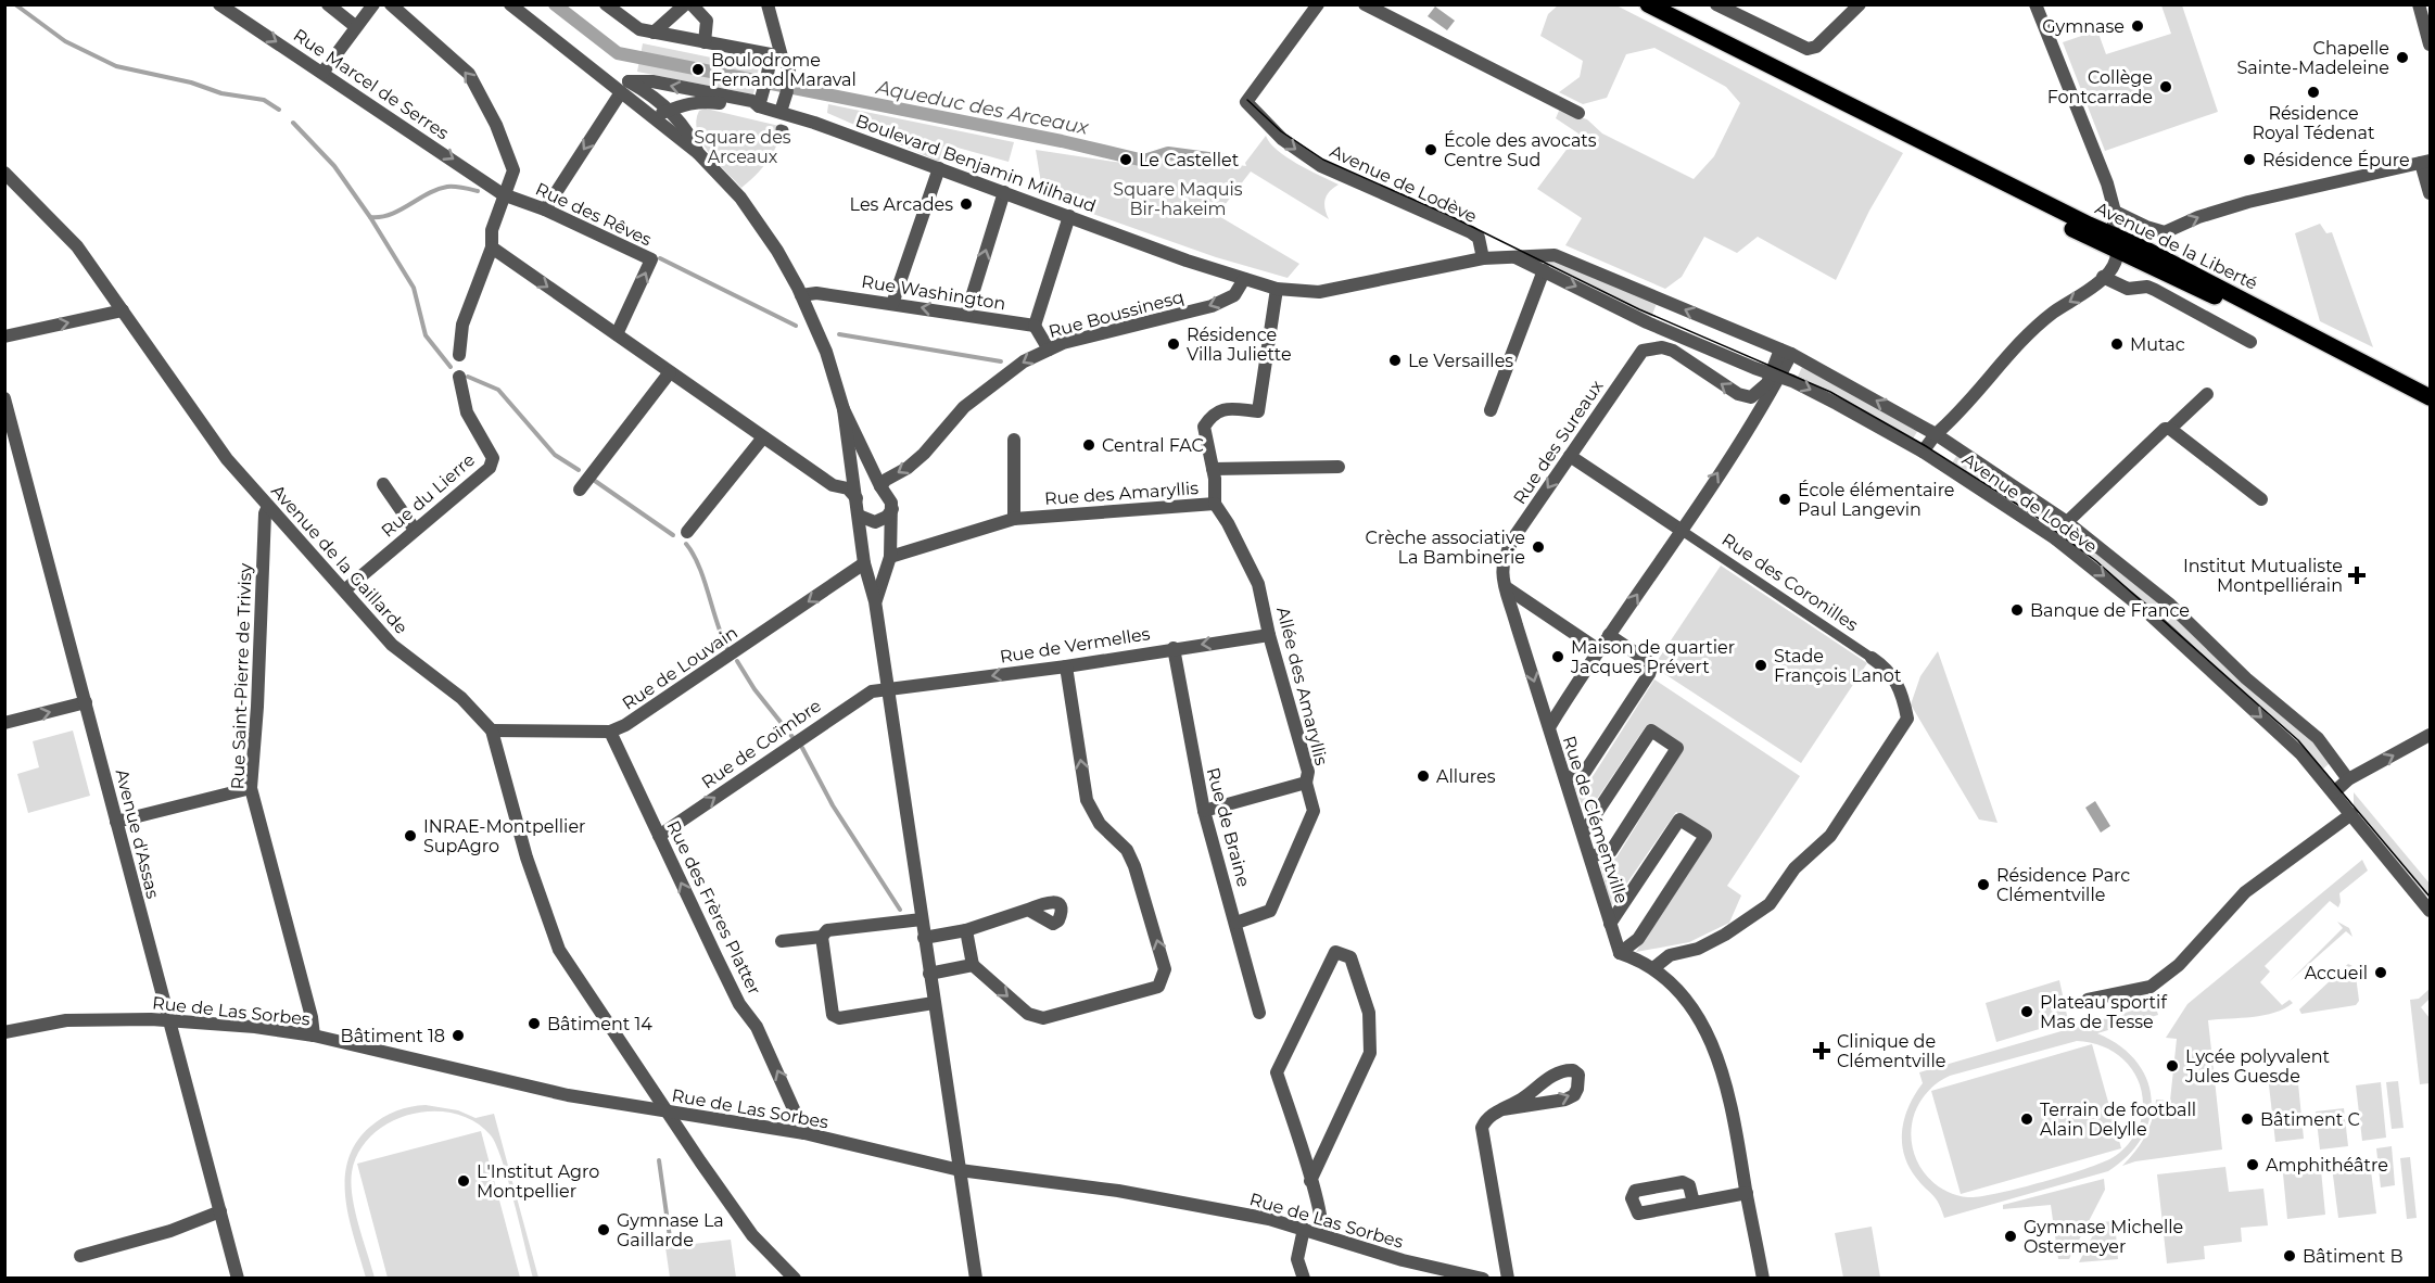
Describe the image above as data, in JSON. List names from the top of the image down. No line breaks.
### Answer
{"streets":{"main road":["Avenue de la Liberté"],"street":["Rue Marcel de Serres","Boulevard Benjamin Milhaud","Avenue de Lodève","Rue des Rêves","Rue Washington","Rue Boussinesq","Rue des Sureaux","Rue des Amaryllis","Rue du Lierre","Avenue de la Gaillarde","Rue des Coronilles","Rue de Vermelles","Rue de Louvain","Rue Saint-Pierre de Trivisy","Allée des Amaryllis","Rue de Coïmbre","Rue de Clémentville","Rue de Braine","Avenue d'Assas","Rue des Frères Platter","Rue de Las Sorbes"]},"crossings":[["Rue Marcel de Serres","Rue des Rêves"],["Boulevard Benjamin Milhaud","Avenue de Lodève"],["Boulevard Benjamin Milhaud","Rue Boussinesq"],["Boulevard Benjamin Milhaud","Rue des Amaryllis"],["Avenue de Lodève","Rue des Sureaux"],["Avenue de Lodève","Rue de Clémentville"],["Rue des Sureaux","Rue de Clémentville"],["Rue des Amaryllis","Allée des Amaryllis"],["Rue du Lierre","Avenue de la Gaillarde"],["Avenue de la Gaillarde","Rue de Louvain"],["Avenue de la Gaillarde","Rue Saint-Pierre de Trivisy"],["Avenue de la Gaillarde","Rue de Las Sorbes"],["Rue des Coronilles","Rue de Clémentville"],["Rue de Vermelles","Allée des Amaryllis"],["Rue de Vermelles","Rue de Coïmbre"],["Rue de Vermelles","Rue de Braine"],["Rue de Louvain","Rue des Frères Platter"],["Rue Saint-Pierre de Trivisy","Rue de Las Sorbes"],["Allée des Amaryllis","Rue de Braine"],["Rue de Coïmbre","Rue des Frères Platter"],["Avenue d'Assas","Rue de Las Sorbes"],["Rue des Frères Platter","Rue de Las Sorbes"]],"one_way":["Rue Marcel de Serres","Rue Boussinesq","Rue de Vermelles","Rue de Louvain","Rue de Coïmbre","Rue de Clémentville","Rue des Frères Platter"],"water":["Aqueduc des Arceaux"],"parks":["Square des Arceaux","Square Maquis Bir-hakeim"],"places":{"other":["Gymnase","Chapelle Sainte-Madeleine","Boulodrome Fernand Maraval","Collège Fontcarrade","Résidence Royal Tédenat","École des avocats Centre Sud","Le Castellet","Résidence Épure","Les Arcades","Résidence Villa Juliette","Mutac","Le Versailles","Central FAC","École élémentaire Paul Langevin","Crèche associative La Bambinerie","Banque de France","Maison de quartier Jacques Prévert","Stade François Lanot","Allures","INRAE-Montpellier SupAgro","Résidence Parc Clémentville","Accueil","Plateau sportif Mas de Tesse","Bâtiment 14","Bâtiment 18","Lycée polyvalent Jules Guesde","Terrain de football Alain Delylle","Bâtiment C","Amphithéâtre","L'Institut Agro Montpellier","Gymnase La Gaillarde","Gymnase Michelle Ostermeyer","Bâtiment B"],"health":["Institut Mutualiste Montpelliérain","Clinique de Clémentville"]}}
